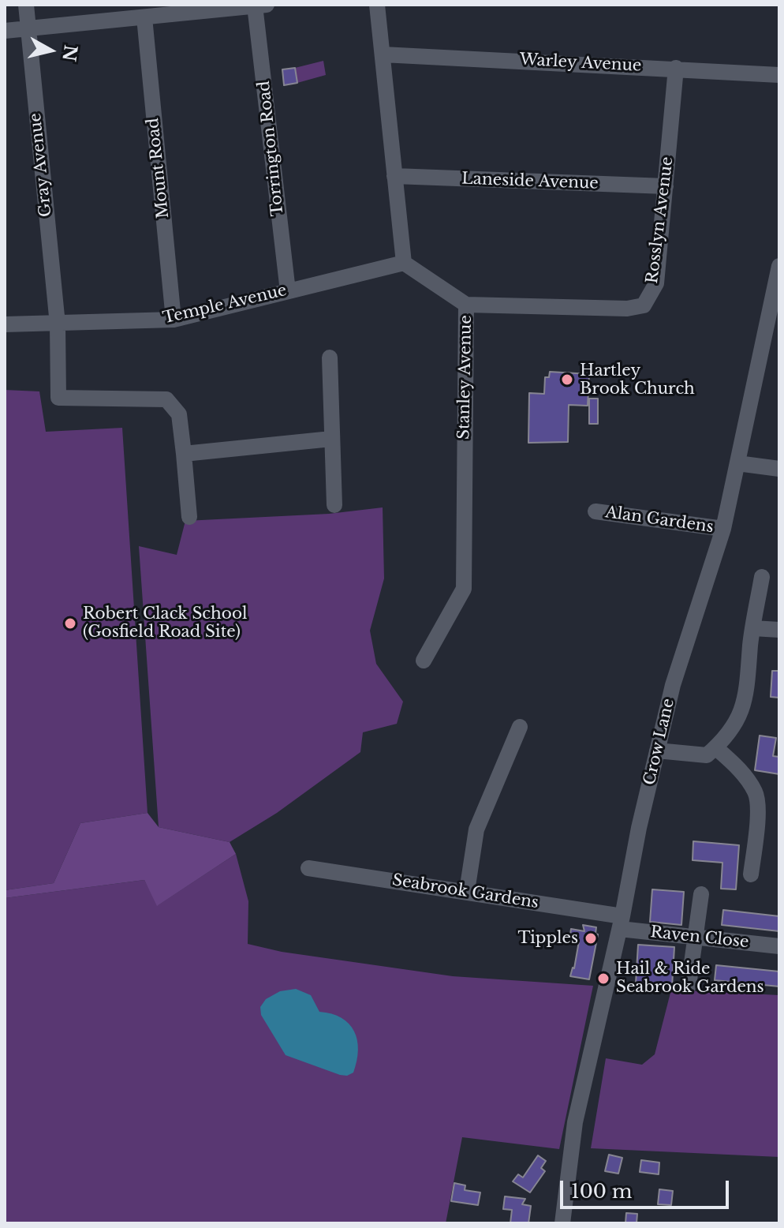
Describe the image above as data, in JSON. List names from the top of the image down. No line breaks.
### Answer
{"streets":{"street":["Warley Avenue","Torrington Road","Gray Avenue","Mount Road","Laneside Avenue","Rosslyn Avenue","Temple Avenue","Stanley Avenue","Alan Gardens","Crow Lane","Seabrook Gardens","Raven Close"]},"crossings":[["Warley Avenue","Rosslyn Avenue"],["Torrington Road","Temple Avenue"],["Gray Avenue","Temple Avenue"],["Mount Road","Temple Avenue"],["Laneside Avenue","Rosslyn Avenue"],["Rosslyn Avenue","Stanley Avenue"],["Temple Avenue","Stanley Avenue"],["Alan Gardens","Crow Lane"],["Crow Lane","Seabrook Gardens"],["Crow Lane","Raven Close"],["Seabrook Gardens","Raven Close"]],"places":["Hartley Brook Church","Robert Clack School (Gosfield Road Site)","Tipples","Hail & Ride Seabrook Gardens"],"scale_bar":"100 m","north":"right"}
